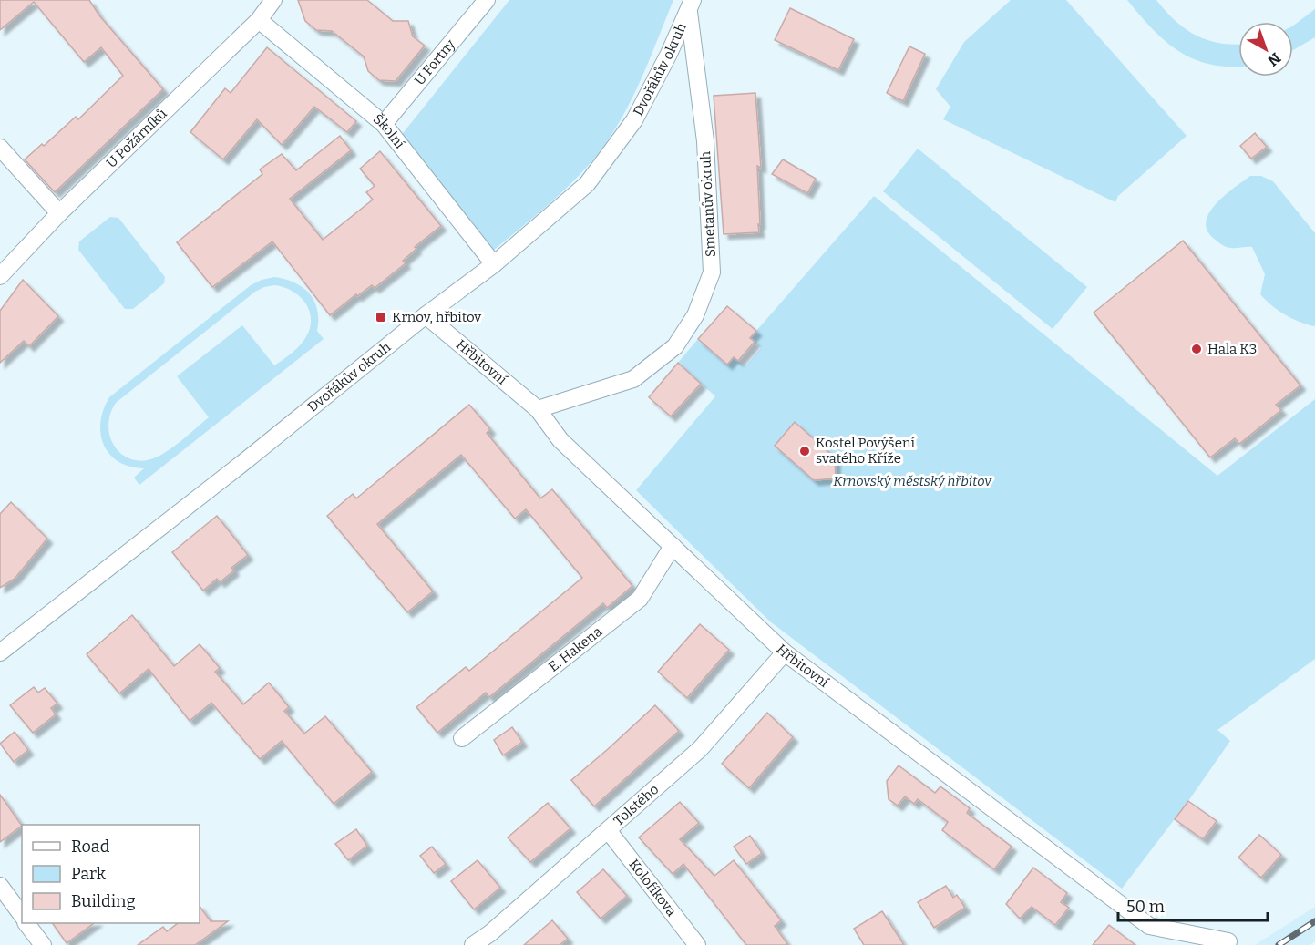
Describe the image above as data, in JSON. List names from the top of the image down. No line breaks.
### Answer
{"streets":{"street":["U Fortny","Dvořákův okruh","Školní","U Požárníků","Smetanův okruh","Hřbitovní","E. Hakena","Tolstého","Kolofíkova"]},"crossings":[["U Fortny","Školní"],["Dvořákův okruh","Školní"],["Dvořákův okruh","Smetanův okruh"],["Dvořákův okruh","Hřbitovní"],["Školní","U Požárníků"],["Smetanův okruh","Hřbitovní"],["Hřbitovní","E. Hakena"],["Hřbitovní","Tolstého"],["Tolstého","Kolofíkova"]],"parks":["Krnovský městský hřbitov"],"places":{"transit":["Krnov, hřbitov"],"other":["Hala K3","Kostel Povýšení svatého Kříže"]},"legend":["Road","Park","Building"],"scale_bar":"50 m","north":"bottom right"}
